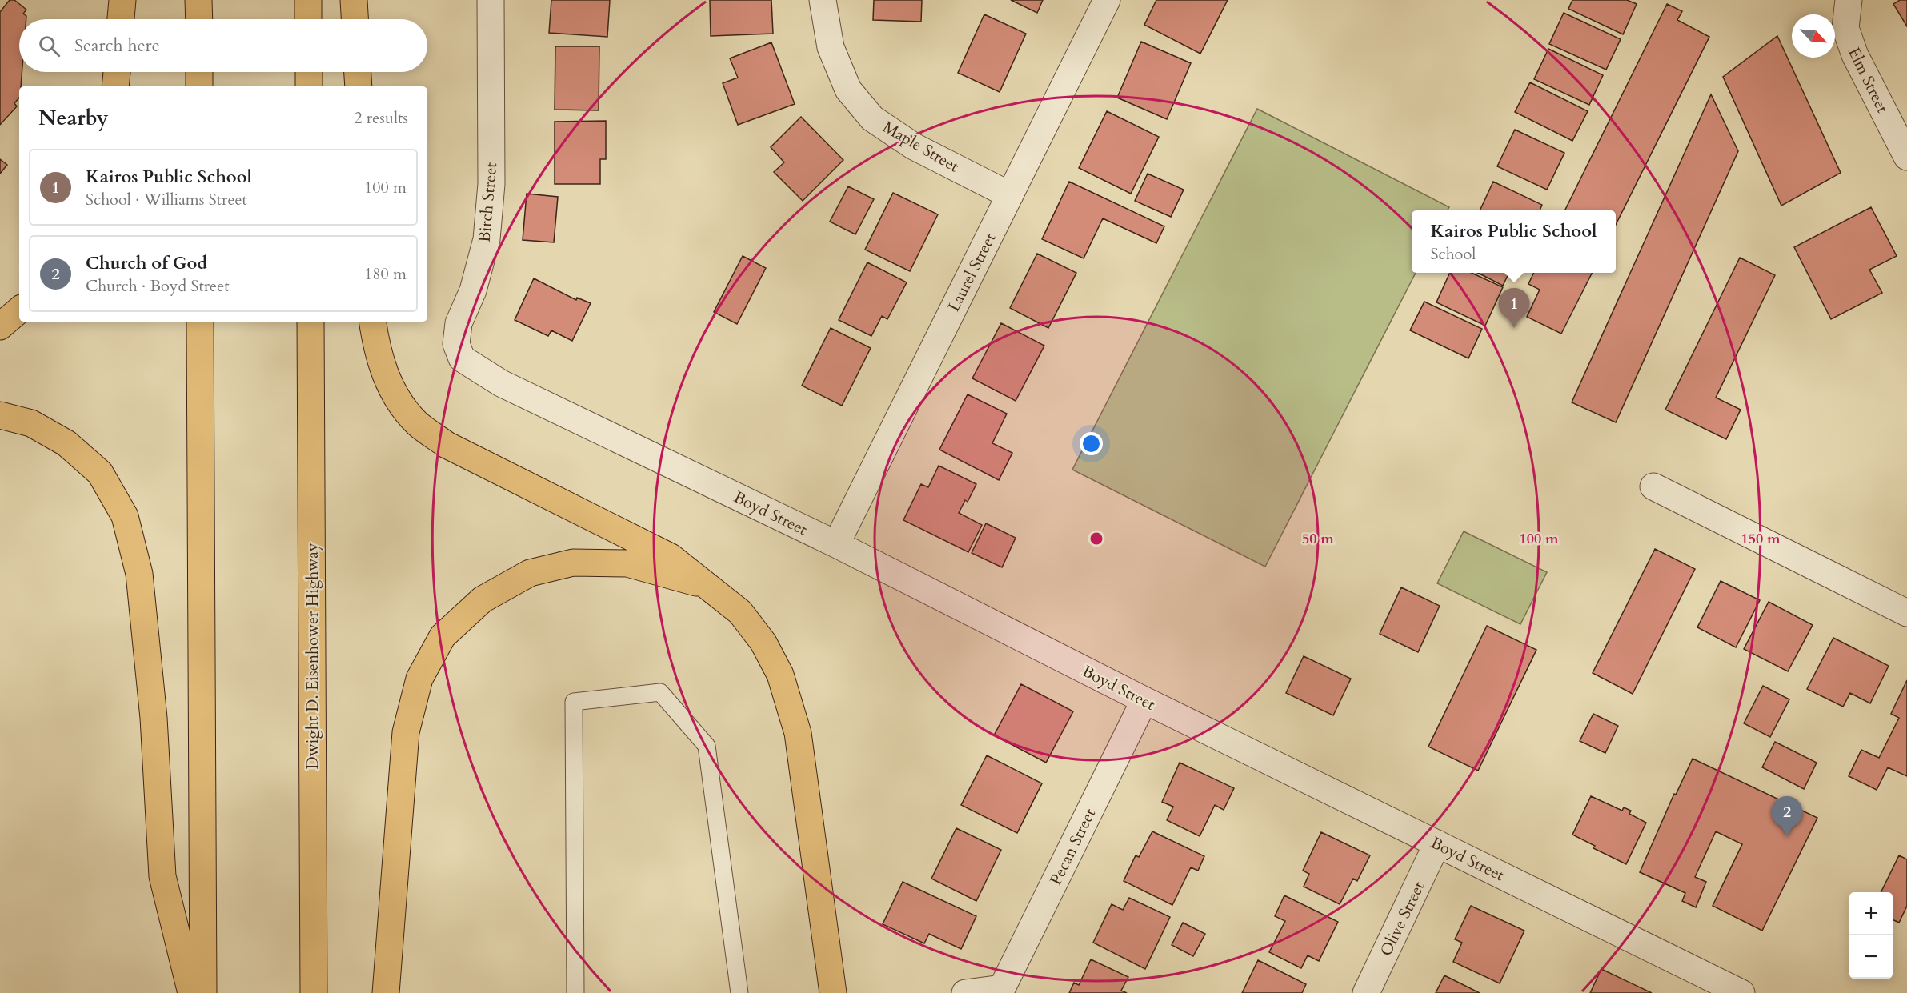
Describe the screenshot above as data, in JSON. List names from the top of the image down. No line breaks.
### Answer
{"streets":{"highway":["Dwight D. Eisenhower Highway"],"street":["Elm Street","Maple Street","Birch Street","Laurel Street","Boyd Street","Pecan Street","Olive Street"]},"crossings":[["Maple Street","Laurel Street"],["Birch Street","Boyd Street"],["Laurel Street","Boyd Street"],["Boyd Street","Pecan Street"],["Boyd Street","Olive Street"]],"north":"bottom right","page":{"search":"Search here","heading":["Nearby","2 results"],"list":[{"mark":"1","name":"Kairos Public School","note":"School · Williams Street","value":"100 m"},{"mark":"2","name":"Church of God","note":"Church · Boyd Street","value":"180 m"}],"popup":["Kairos Public School","School"],"pins":["1","2"],"map_buttons":["+","−"]},"rings":["50 m","100 m","150 m"]}
